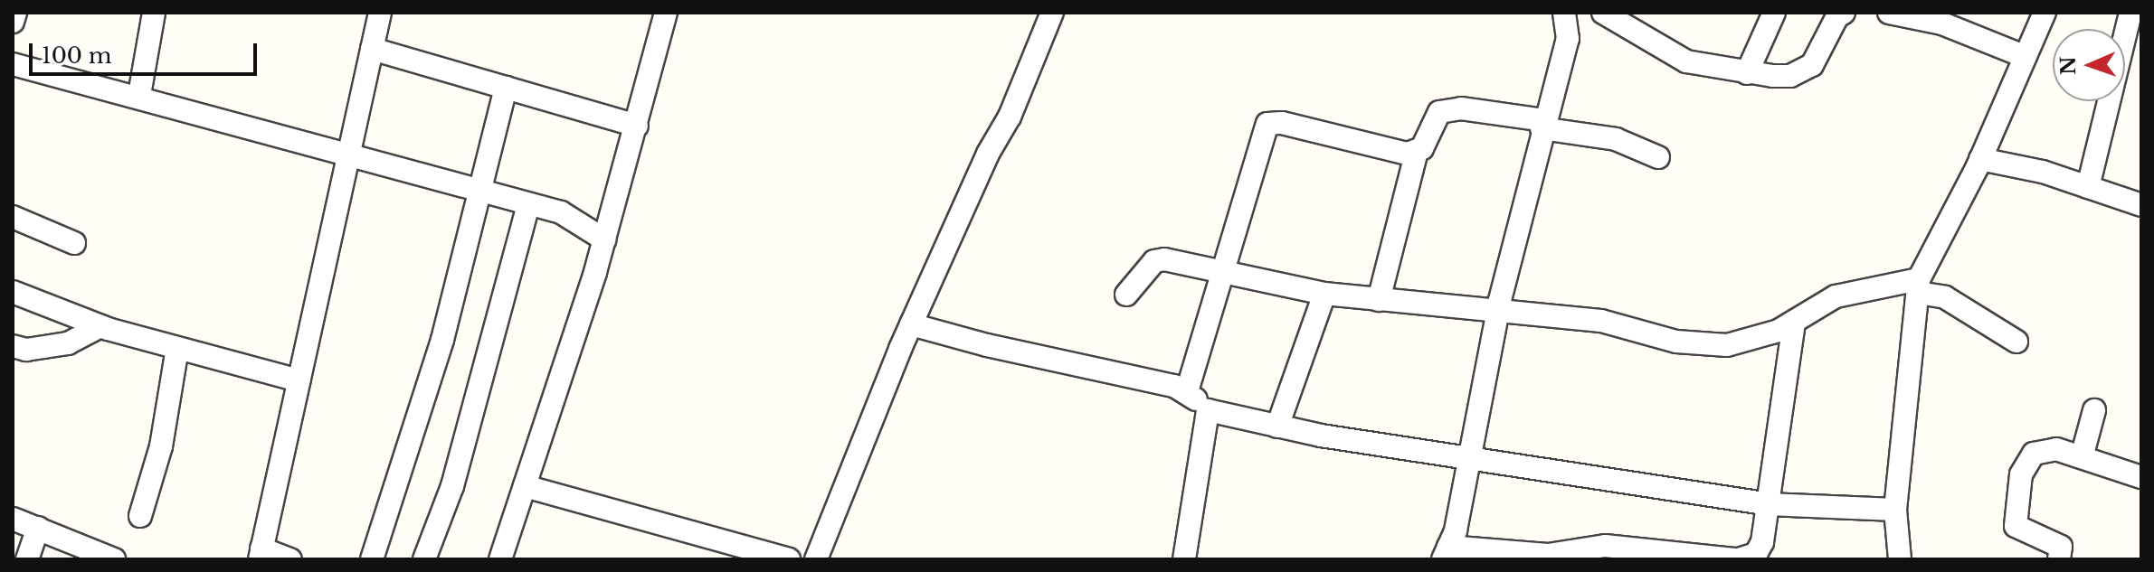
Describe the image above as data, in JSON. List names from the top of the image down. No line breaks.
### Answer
{"scale_bar":"100 m","north":"left"}
